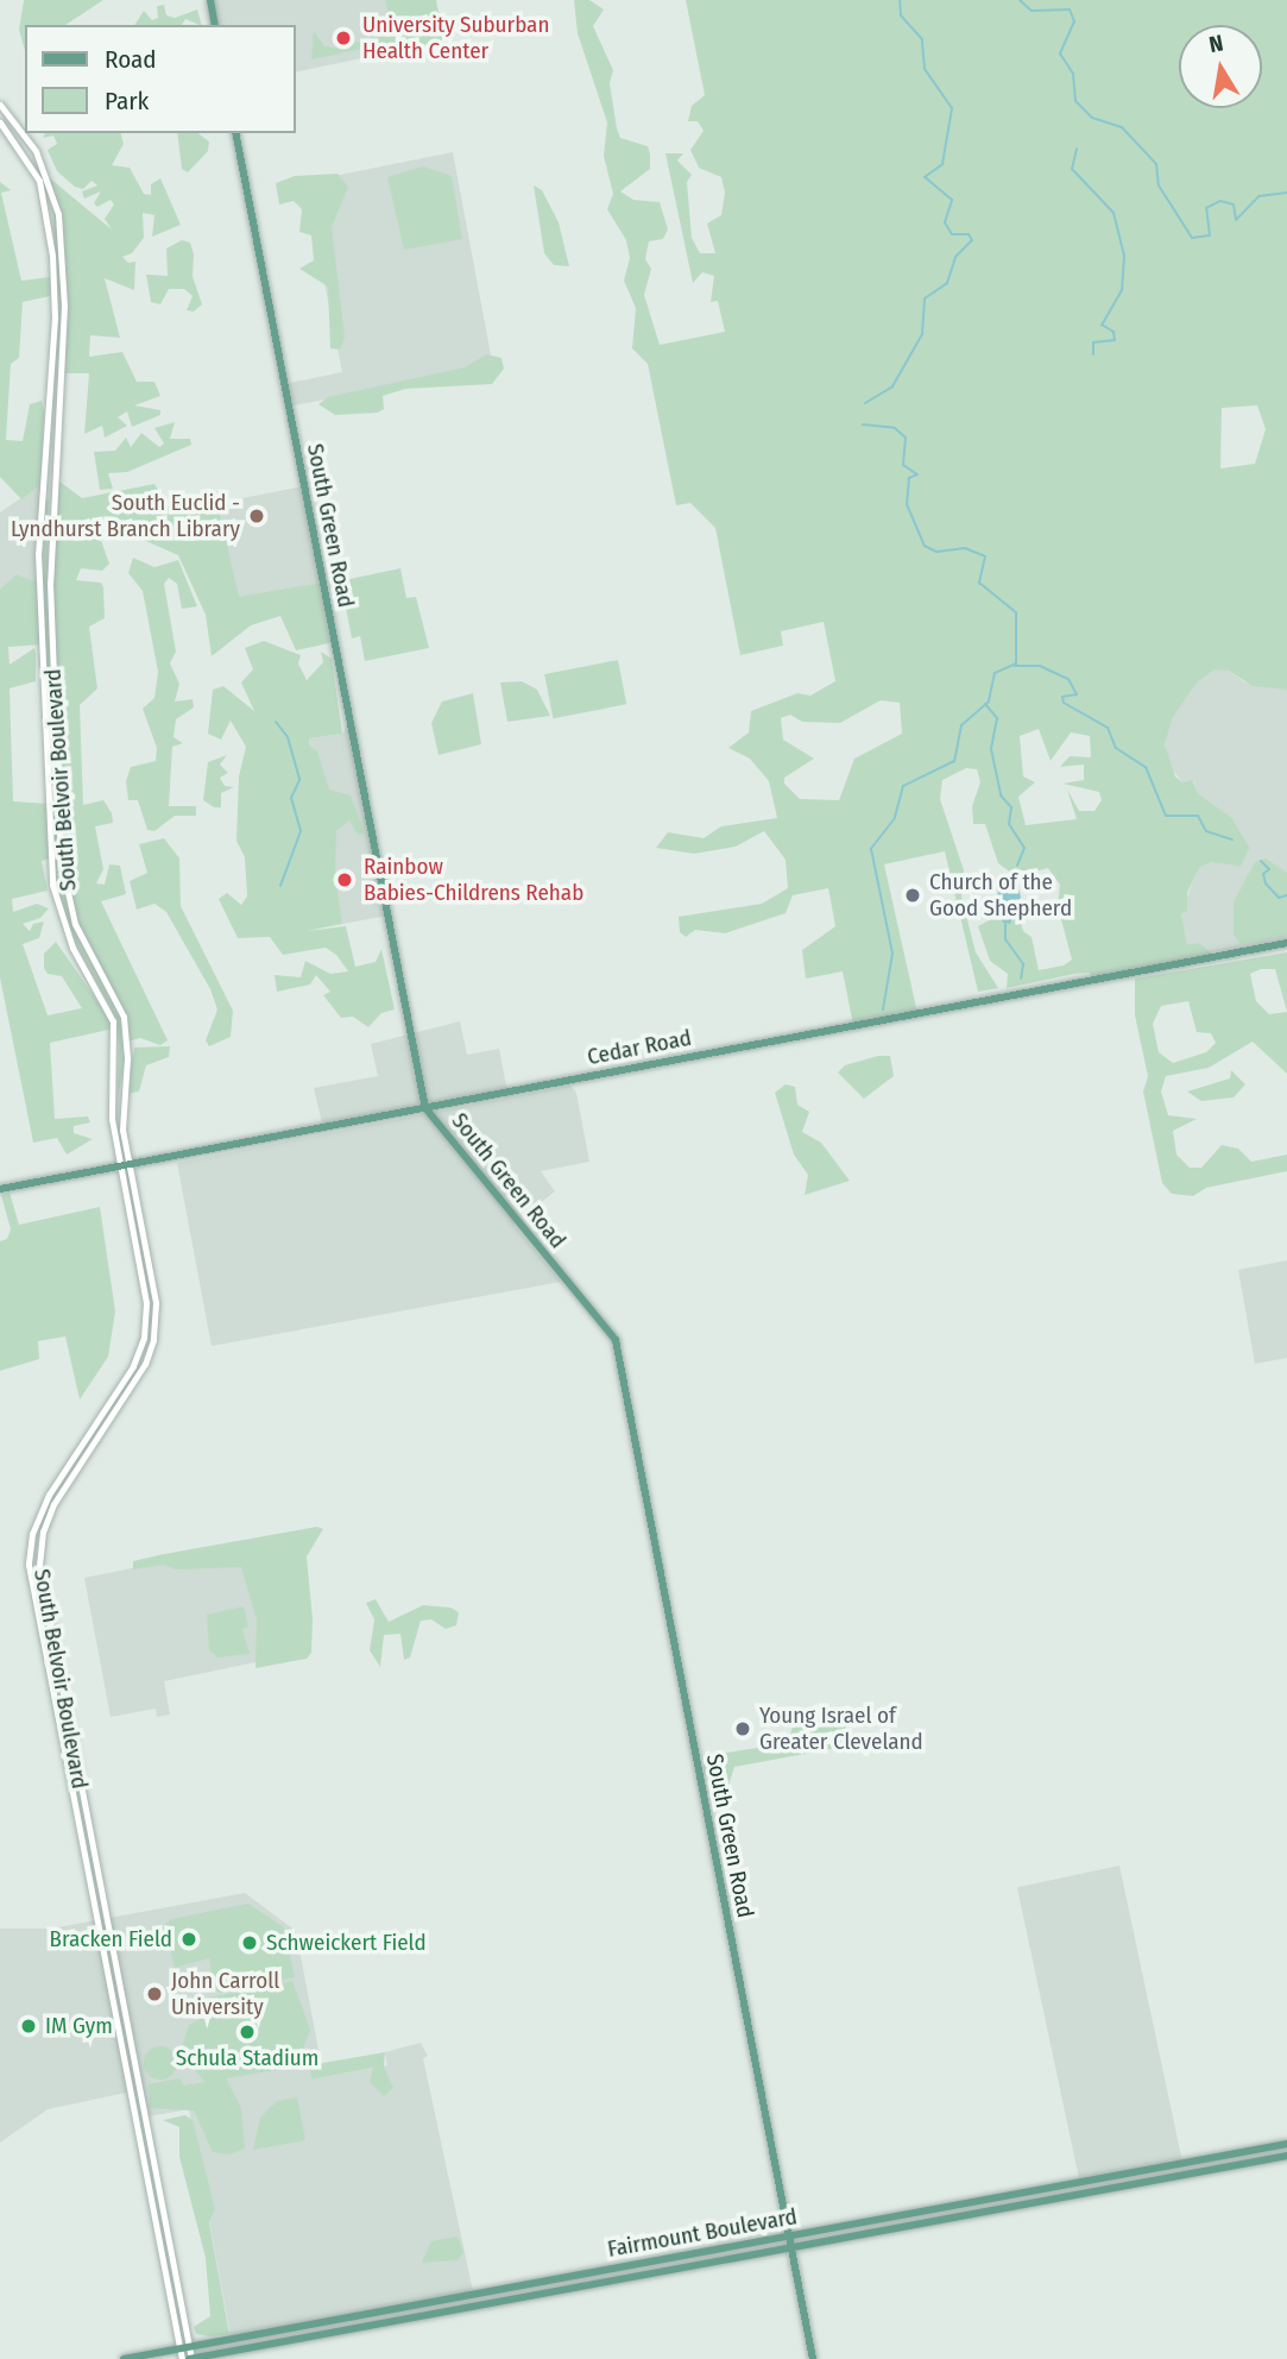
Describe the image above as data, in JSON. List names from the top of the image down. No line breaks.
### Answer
{"streets":{"main road":["South Green Road","Cedar Road","Fairmount Boulevard"],"street":["South Belvoir Boulevard"]},"crossings":[["South Green Road","Cedar Road"],["South Green Road","Fairmount Boulevard"],["South Belvoir Boulevard","Cedar Road"],["South Belvoir Boulevard","Fairmount Boulevard"]],"places":["University Suburban Health Center","South Euclid - Lyndhurst Branch Library","Rainbow Babies-Childrens Rehab","Church of the Good Shepherd","Young Israel of Greater Cleveland","Bracken Field","Schweickert Field","John Carroll University","IM Gym","Schula Stadium"],"legend":["Road","Park"],"north":"top"}
